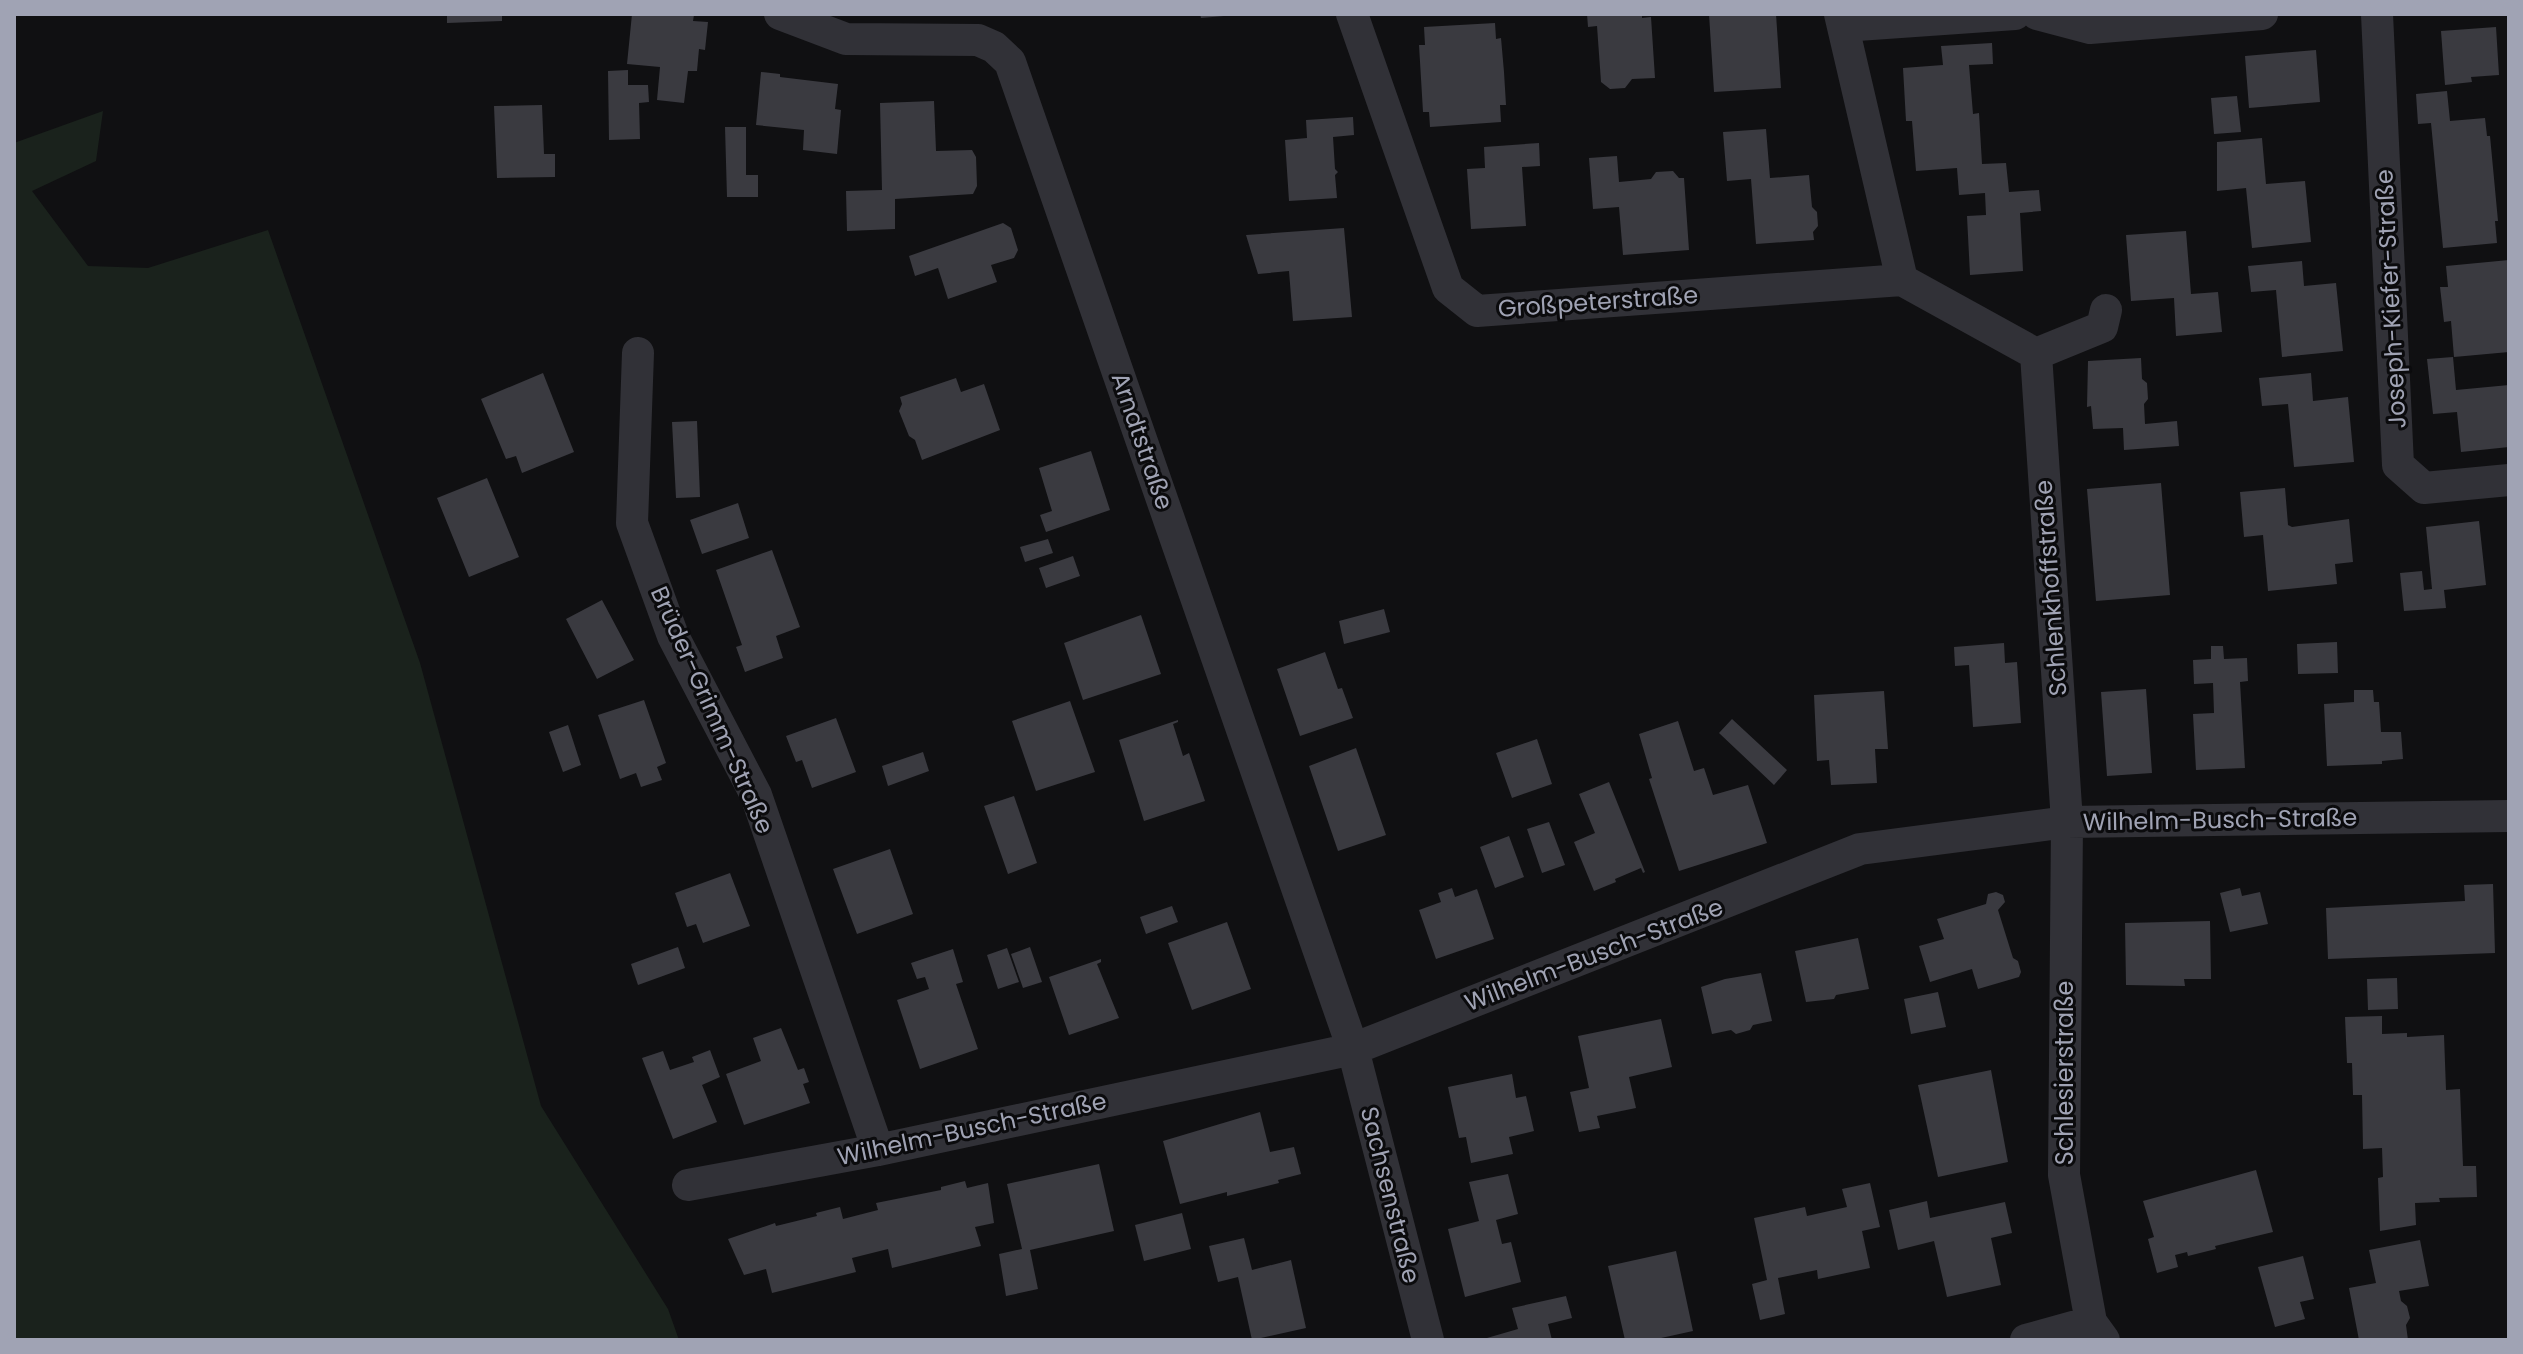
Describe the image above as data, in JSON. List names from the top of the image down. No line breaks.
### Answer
{"streets":{"street":["Joseph-Kiefer-Straße","Großpeterstraße","Arndtstraße","Schlenkhoffstraße","Brüder-Grimm-Straße","Wilhelm-Busch-Straße","Schlesierstraße","Sachsenstraße"]},"crossings":[["Arndtstraße","Wilhelm-Busch-Straße"],["Arndtstraße","Sachsenstraße"],["Schlenkhoffstraße","Wilhelm-Busch-Straße"],["Schlenkhoffstraße","Schlesierstraße"],["Brüder-Grimm-Straße","Wilhelm-Busch-Straße"],["Wilhelm-Busch-Straße","Schlesierstraße"],["Wilhelm-Busch-Straße","Sachsenstraße"]]}
